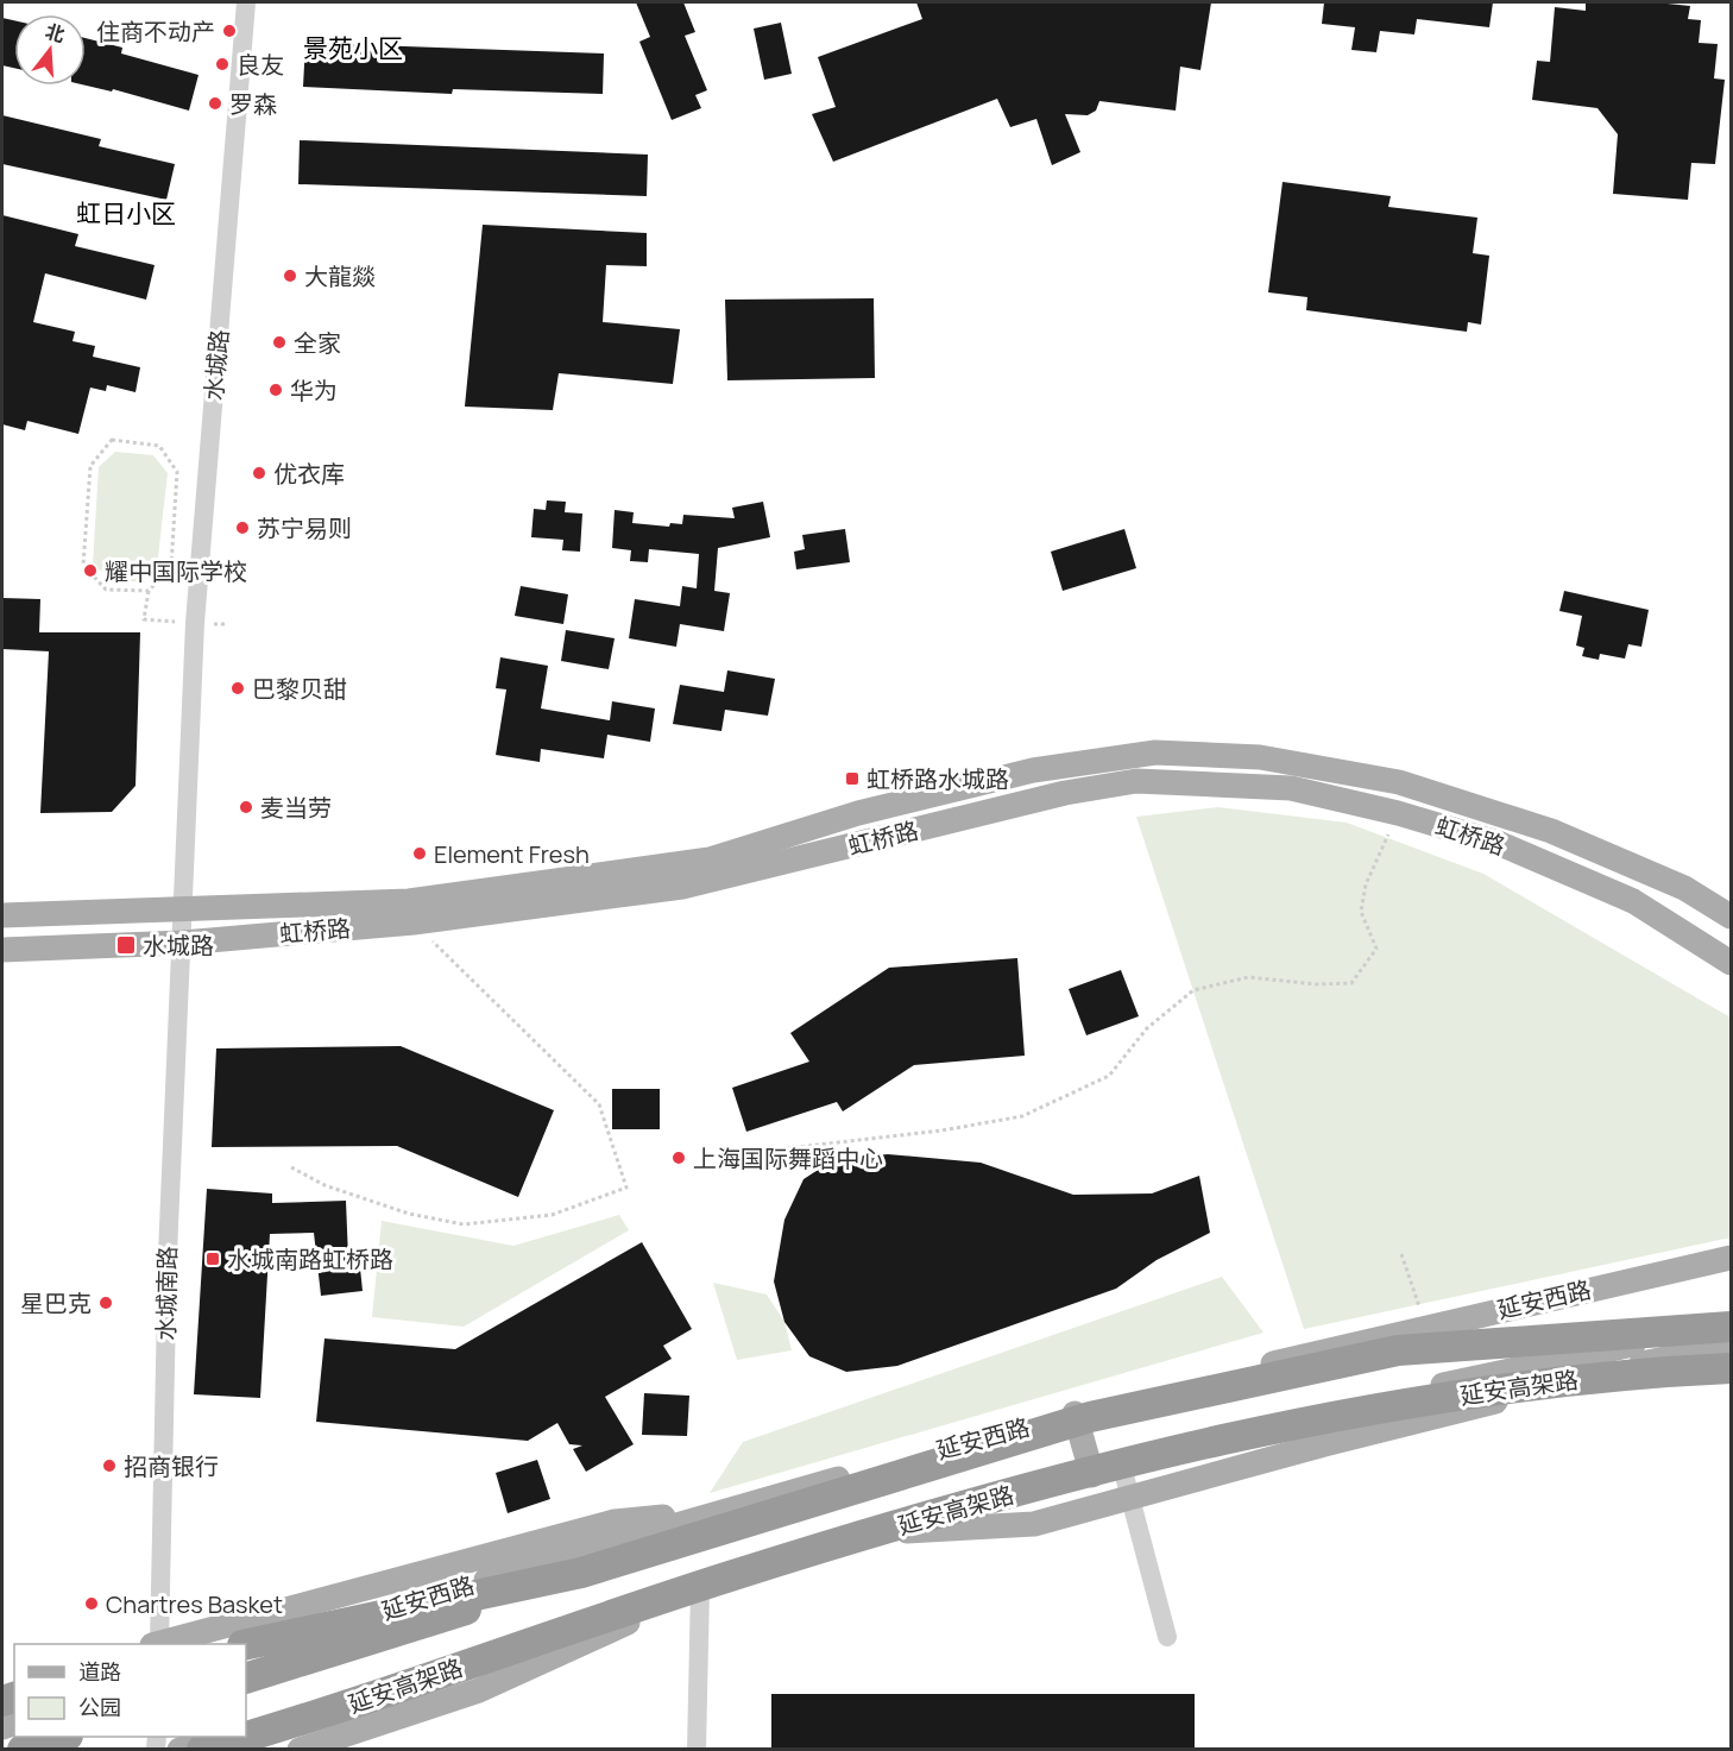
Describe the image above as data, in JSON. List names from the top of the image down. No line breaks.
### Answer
{"streets":{"highway":["延安高架路"],"main road":["虹桥路","延安西路"],"street":["水城路","水城南路"]},"crossings":[["水城路","虹桥路"],["水城路","水城南路"],["虹桥路","水城南路"]],"districts":["景苑小区","虹日小区"],"places":{"other":["住商不动产","良友","罗森","大龍燚","全家","华为","优衣库","苏宁易则","耀中国际学校","巴黎贝甜","麦当劳","Element Fresh","上海国际舞蹈中心","星巴克","招商银行","Chartres Basket"],"transit":["虹桥路水城路","水城路","水城南路虹桥路"]},"legend":["道路","公园"],"north":"top"}
